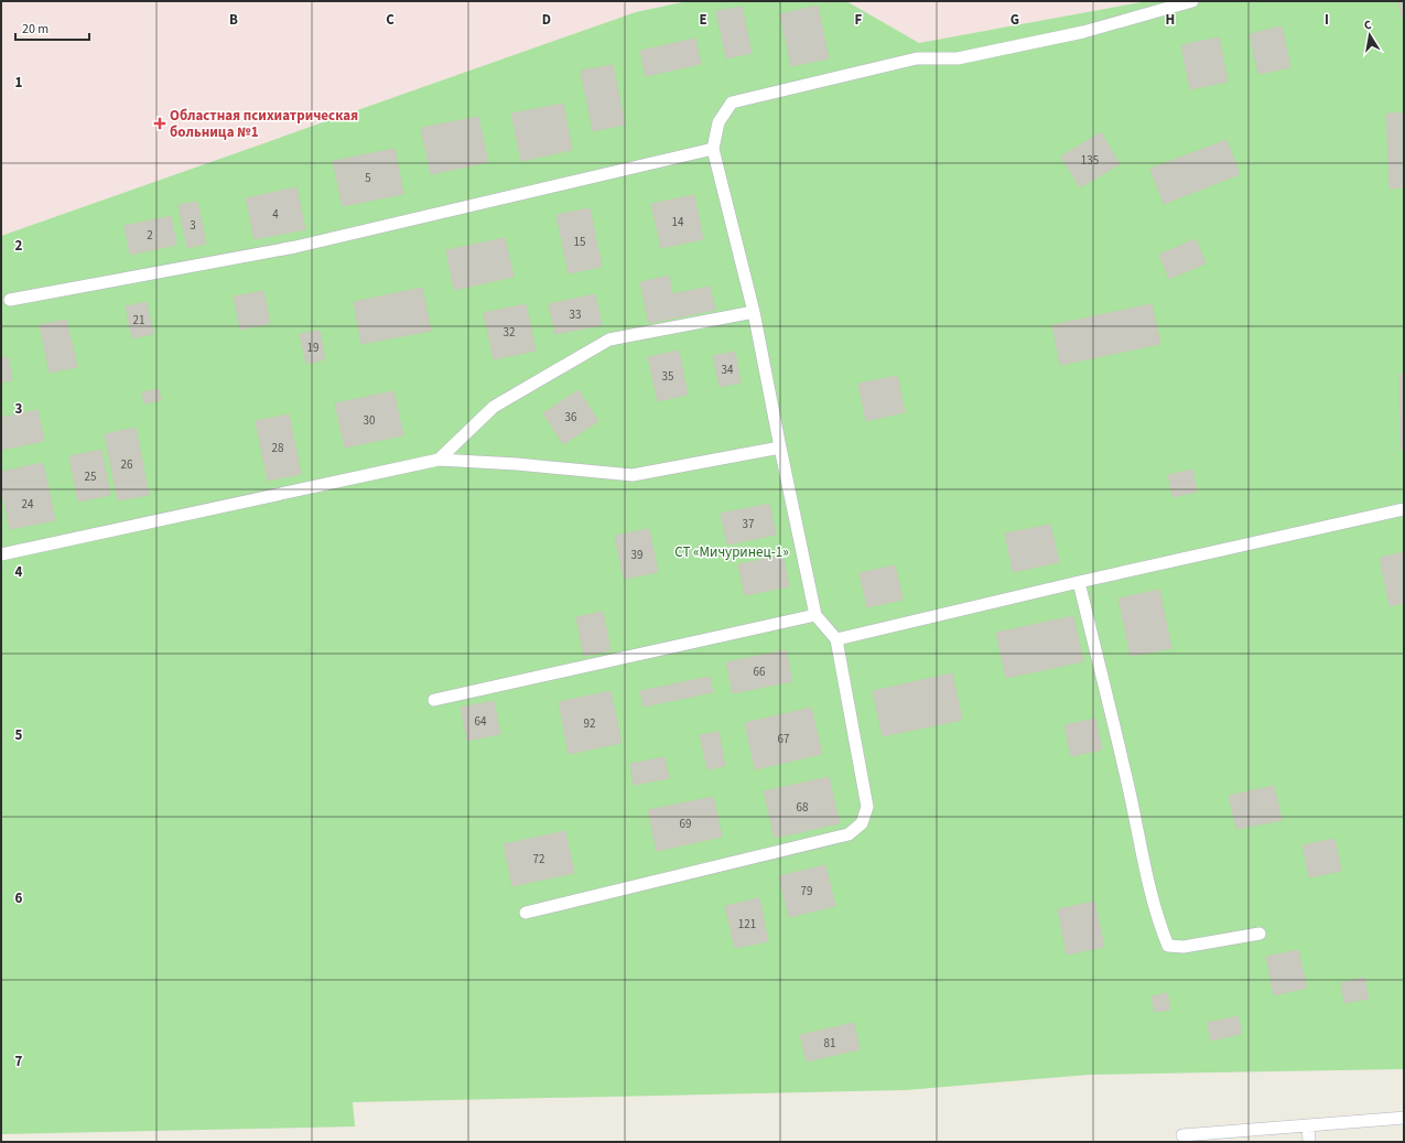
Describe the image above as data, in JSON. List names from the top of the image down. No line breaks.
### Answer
{"parks":["СТ «Мичуринец-1»"],"places":{"health":["Областная психиатрическая больница №1"]},"house_numbers":["135","5","4","14","3","2","15","33","21","32","19","34","35","36","30","28","26","25","24","37","39","66","64","92","67","68","69","72","79","121","81"],"scale_bar":"20 m","north":"top","grid":{"columns":["B","C","D","E","F","G","H","I"],"rows":["1","2","3","4","5","6","7"]}}
